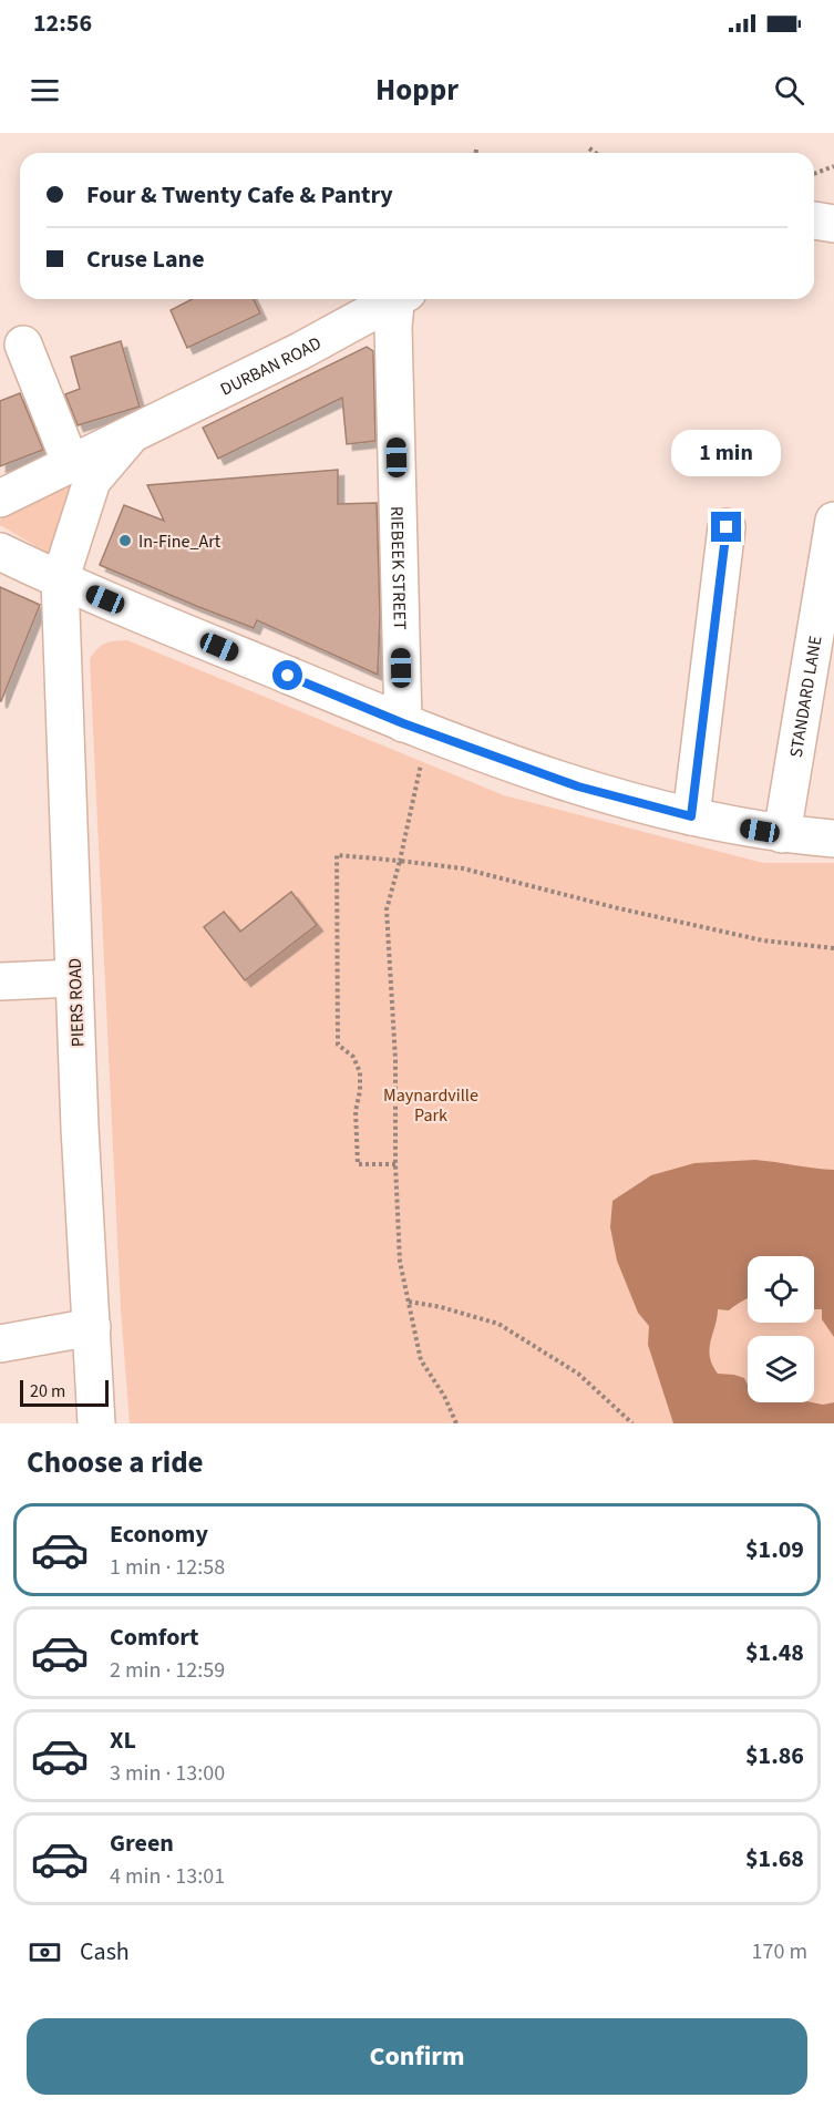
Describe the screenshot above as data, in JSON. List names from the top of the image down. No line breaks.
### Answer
{"streets":{"street":["DURBAN ROAD","RIEBEEK STREET","STANDARD LANE","PIERS ROAD"]},"crossings":[["DURBAN ROAD","PIERS ROAD"]],"parks":["Maynardville Park"],"places":["In-Fine_Art"],"scale_bar":"20 m","page":{"status":"12:56","header":"Hoppr","banner":["Four & Twenty Cafe & Pantry","Cruse Lane"],"bubble":"1 min","scale":"20 m","heading":"Choose a ride","list":[{"name":"Economy","note":"1 min · 12:58","value":"$1.09"},{"name":"Comfort","note":"2 min · 12:59","value":"$1.48"},{"name":"XL","note":"3 min · 13:00","value":"$1.86"},{"name":"Green","note":"4 min · 13:01","value":"$1.68"}],"pay":["Cash","170 m"],"buttons":"Confirm"}}
